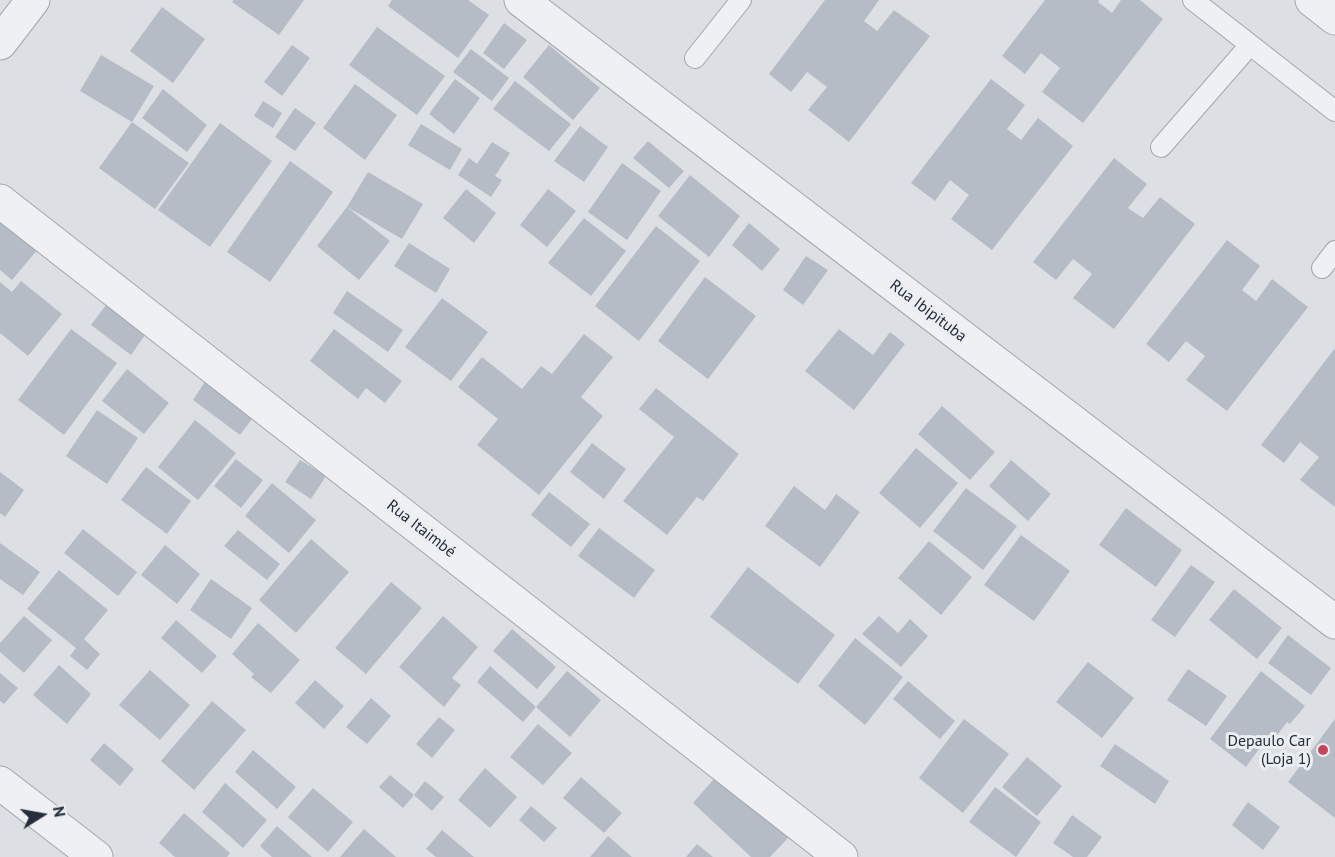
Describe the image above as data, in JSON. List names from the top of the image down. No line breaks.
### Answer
{"streets":{"street":["Rua Ibipituba","Rua Itaimbé"]},"places":["Depaulo Car (Loja 1)"],"north":"right"}
